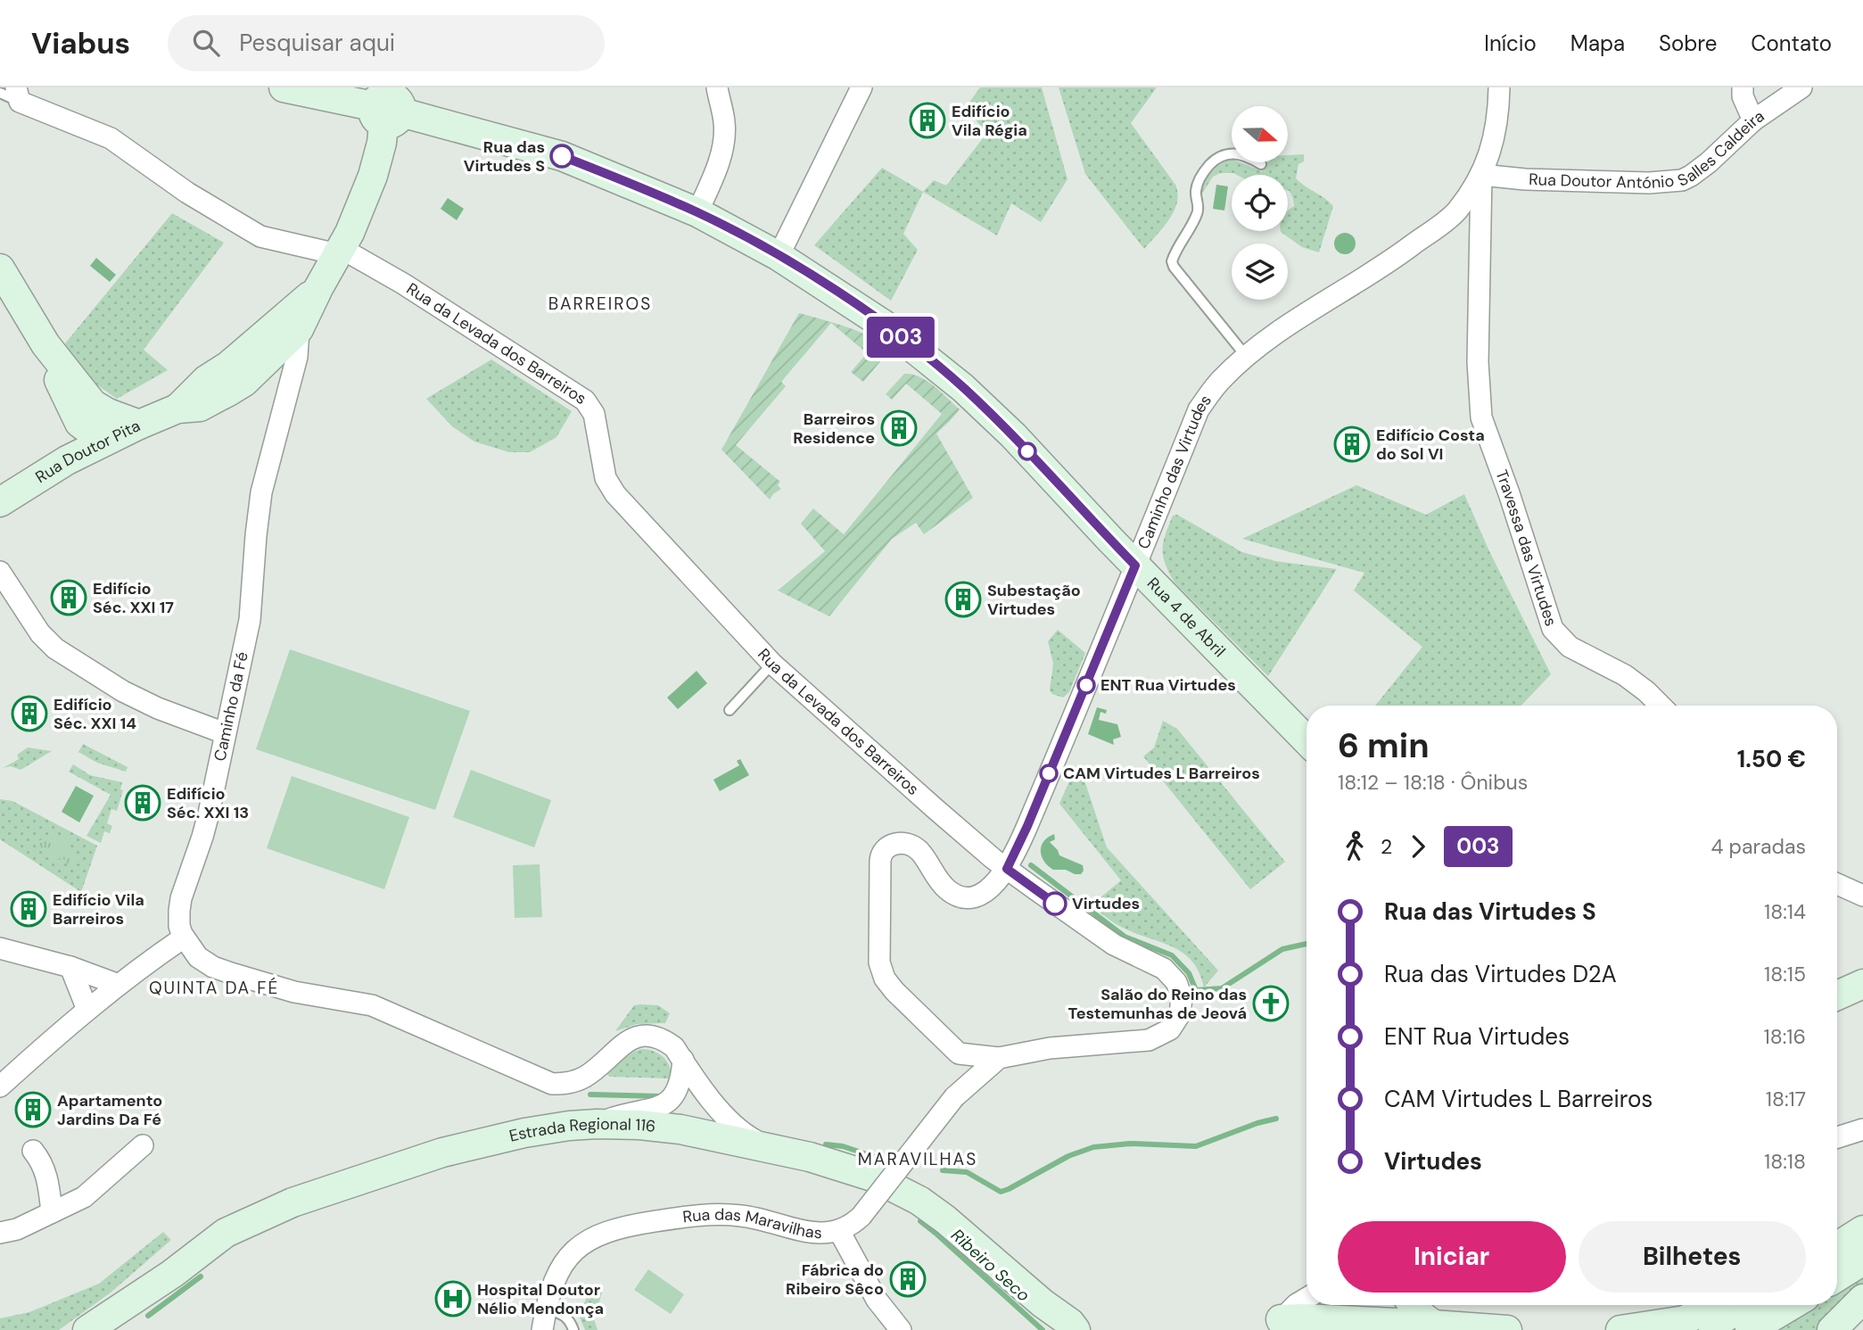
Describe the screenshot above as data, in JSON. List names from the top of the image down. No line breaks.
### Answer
{"streets":{"main road":["Rua Doutor Pita","Rua 4 de Abril","Estrada Regional 116"],"street":["Rua Doutor António Salles Caldeira","Rua da Levada dos Barreiros","Caminho das Virtudes","Travessa das Virtudes","Caminho da Fé","Rua das Maravilhas"]},"crossings":[["Rua Doutor António Salles Caldeira","Caminho das Virtudes"],["Rua Doutor António Salles Caldeira","Travessa das Virtudes"],["Rua da Levada dos Barreiros","Rua Doutor Pita"],["Rua da Levada dos Barreiros","Caminho das Virtudes"],["Rua da Levada dos Barreiros","Rua das Maravilhas"],["Rua Doutor Pita","Rua 4 de Abril"],["Rua Doutor Pita","Caminho da Fé"],["Caminho das Virtudes","Travessa das Virtudes"],["Caminho das Virtudes","Rua 4 de Abril"]],"districts":["BARREIROS","QUINTA DA FÉ","MARAVILHAS"],"water":["Ribeiro Seco"],"places":{"building":["Edifício Vila Régia","Barreiros Residence","Edifício Costa do Sol VI","Edifício Séc. XXI 17","Subestação Virtudes","Edifício Séc. XXI 14","Edifício Séc. XXI 13","Edifício Vila Barreiros","Apartamento Jardins Da Fé","Fábrica do Ribeiro Sêco"],"other":["Rua das Virtudes S","ENT Rua Virtudes","CAM Virtudes L Barreiros","Virtudes"],"church":["Salão do Reino das Testemunhas de Jeová"],"hospital":["Hospital Doutor Nélio Mendonça"]},"lines":["bus line 003"],"north":"right","page":{"header":"Viabus","search":"Pesquisar aqui","nav":["Início","Mapa","Sobre","Contato"],"on_map":"003","heading":["6 min","18:12 – 18:18 · Ônibus","1.50 €"],"legs":["2","003","4 paradas"],"list":[{"name":"Rua das Virtudes S","value":"18:14"},{"name":"Rua das Virtudes D2A","value":"18:15"},{"name":"ENT Rua Virtudes","value":"18:16"},{"name":"CAM Virtudes L Barreiros","value":"18:17"},{"name":"Virtudes","value":"18:18"}],"buttons":["Iniciar","Bilhetes"]}}
